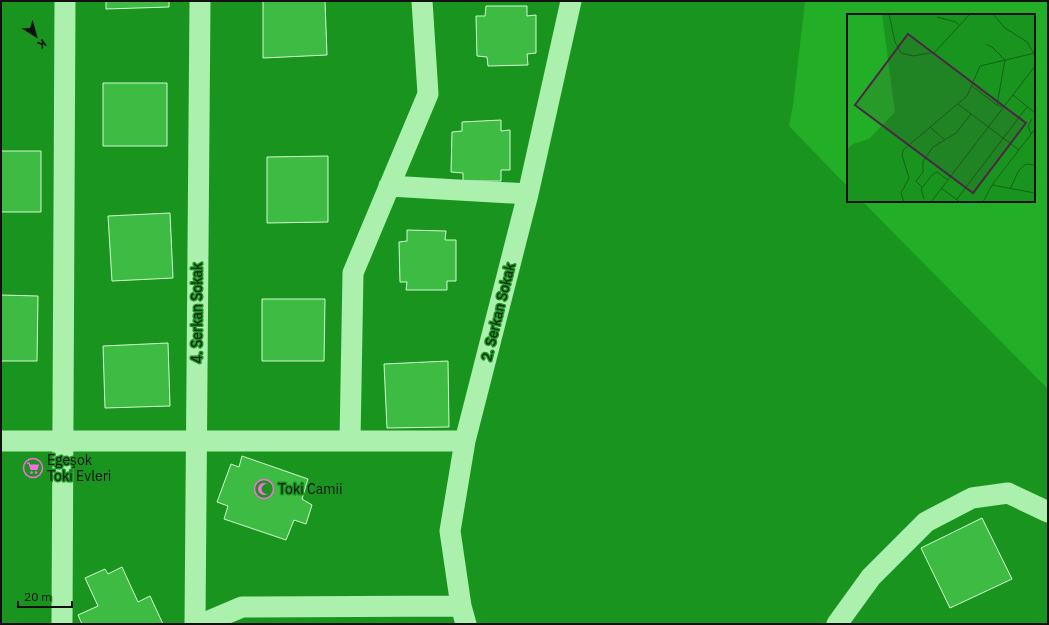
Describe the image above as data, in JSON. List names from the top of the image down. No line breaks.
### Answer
{"streets":{"street":["2. Serkan Sokak","4. Serkan Sokak"]},"places":{"supermarket":["Egeşok Toki Evleri"],"mosque":["Toki Camii"]},"scale_bar":"20 m","north":"bottom right"}
